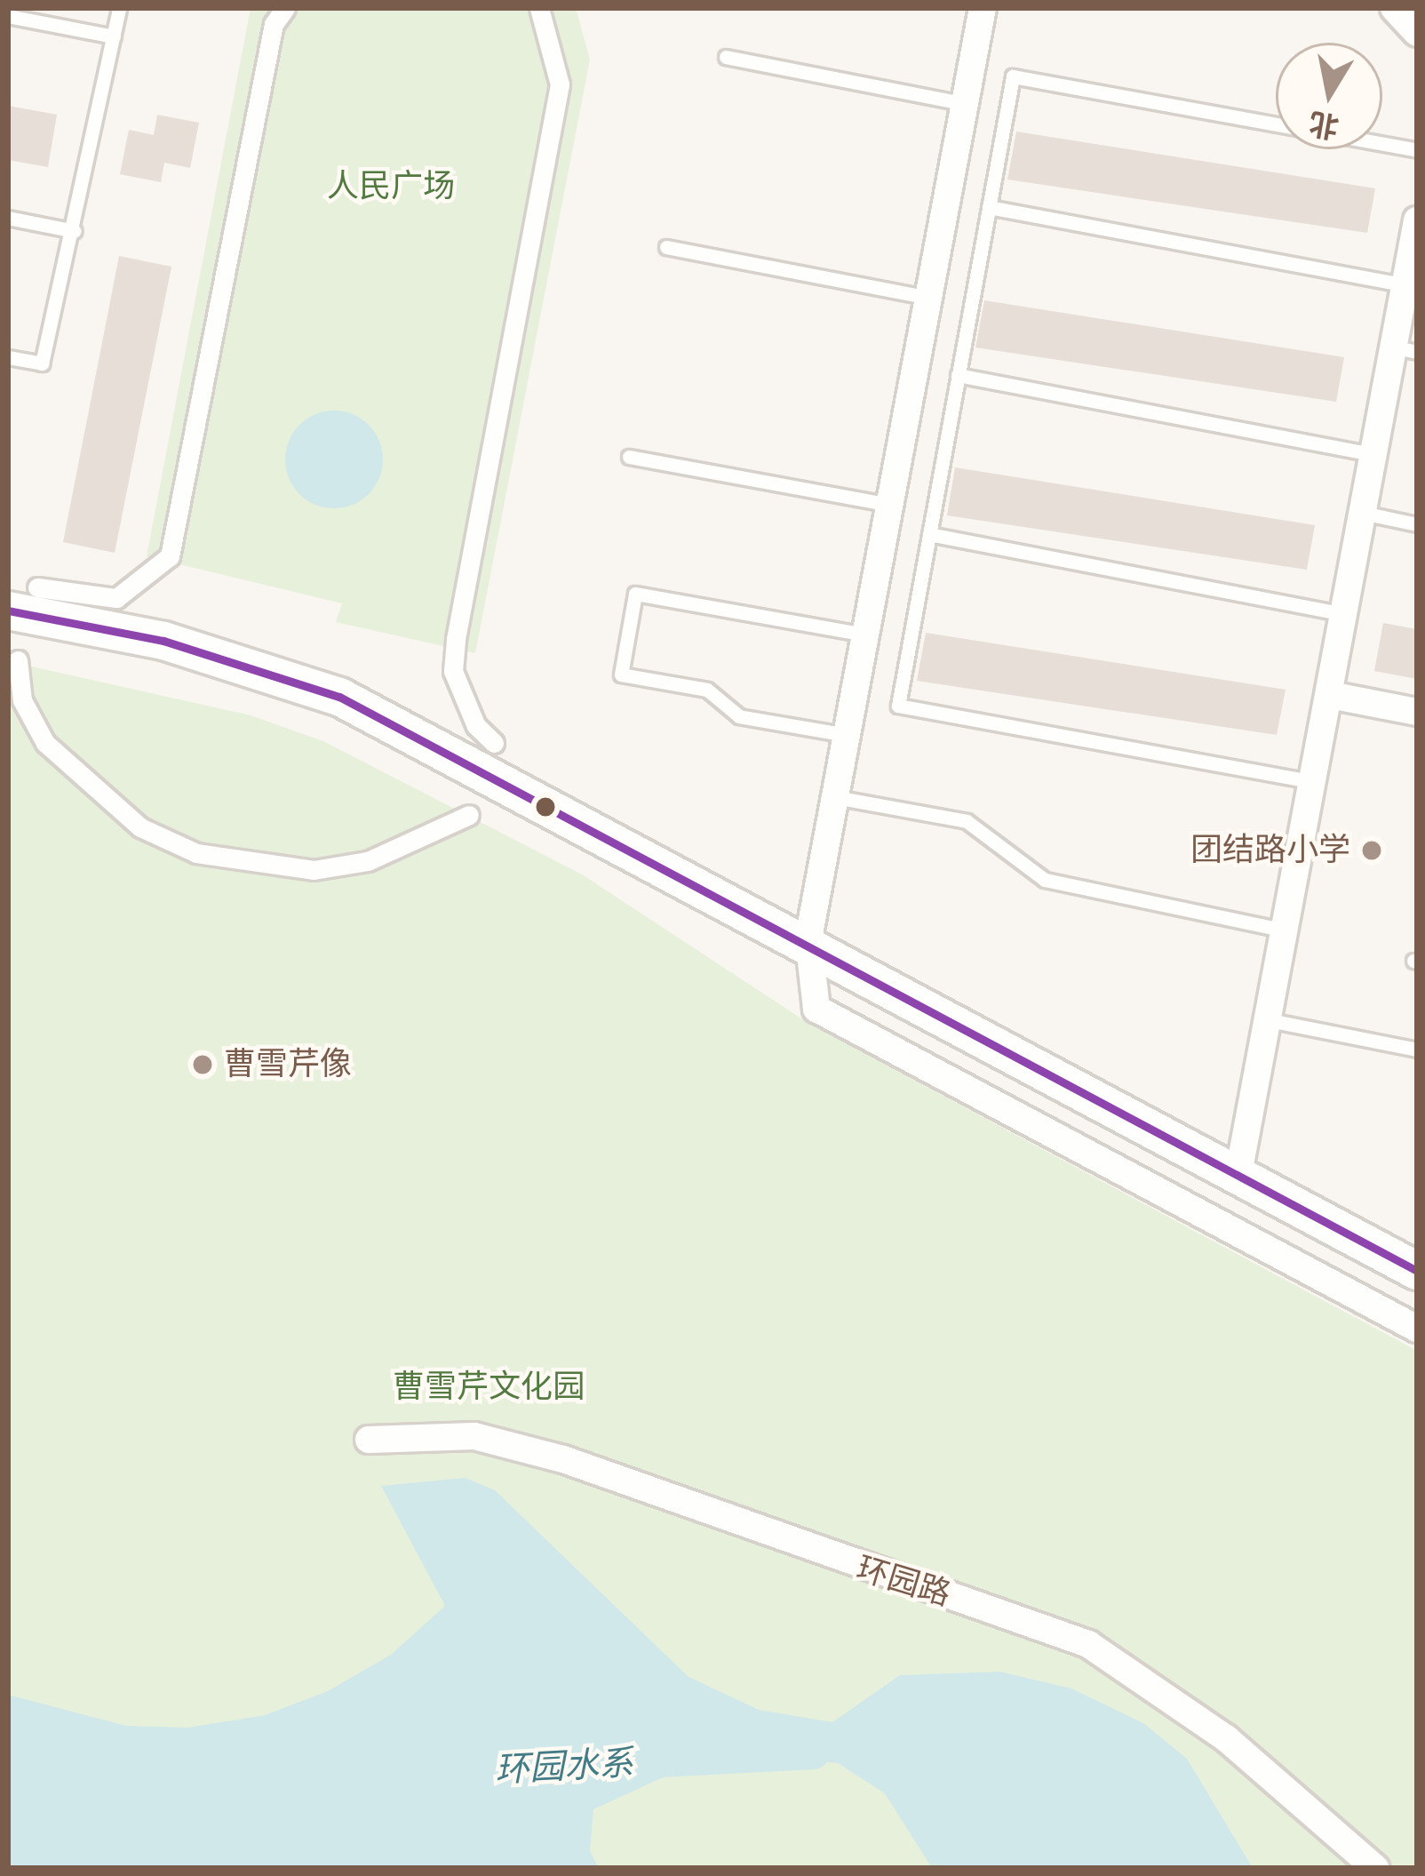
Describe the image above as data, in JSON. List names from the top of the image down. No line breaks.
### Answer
{"streets":{"street":["环园路"]},"water":["环园水系"],"parks":["人民广场","曹雪芹文化园"],"places":["团结路小学","曹雪芹像"],"north":"bottom"}
